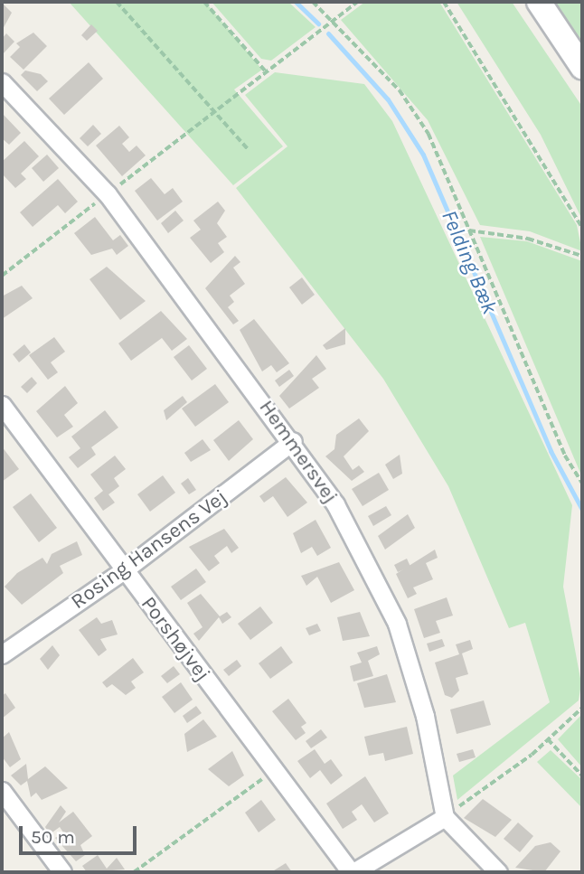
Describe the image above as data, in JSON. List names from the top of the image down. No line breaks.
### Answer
{"streets":{"street":["Hemmersvej","Rosing Hansens Vej","Porshøjvej"]},"crossings":[["Hemmersvej","Rosing Hansens Vej"],["Hemmersvej","Porshøjvej"],["Rosing Hansens Vej","Porshøjvej"]],"water":["Felding Bæk"],"scale_bar":"50 m"}
